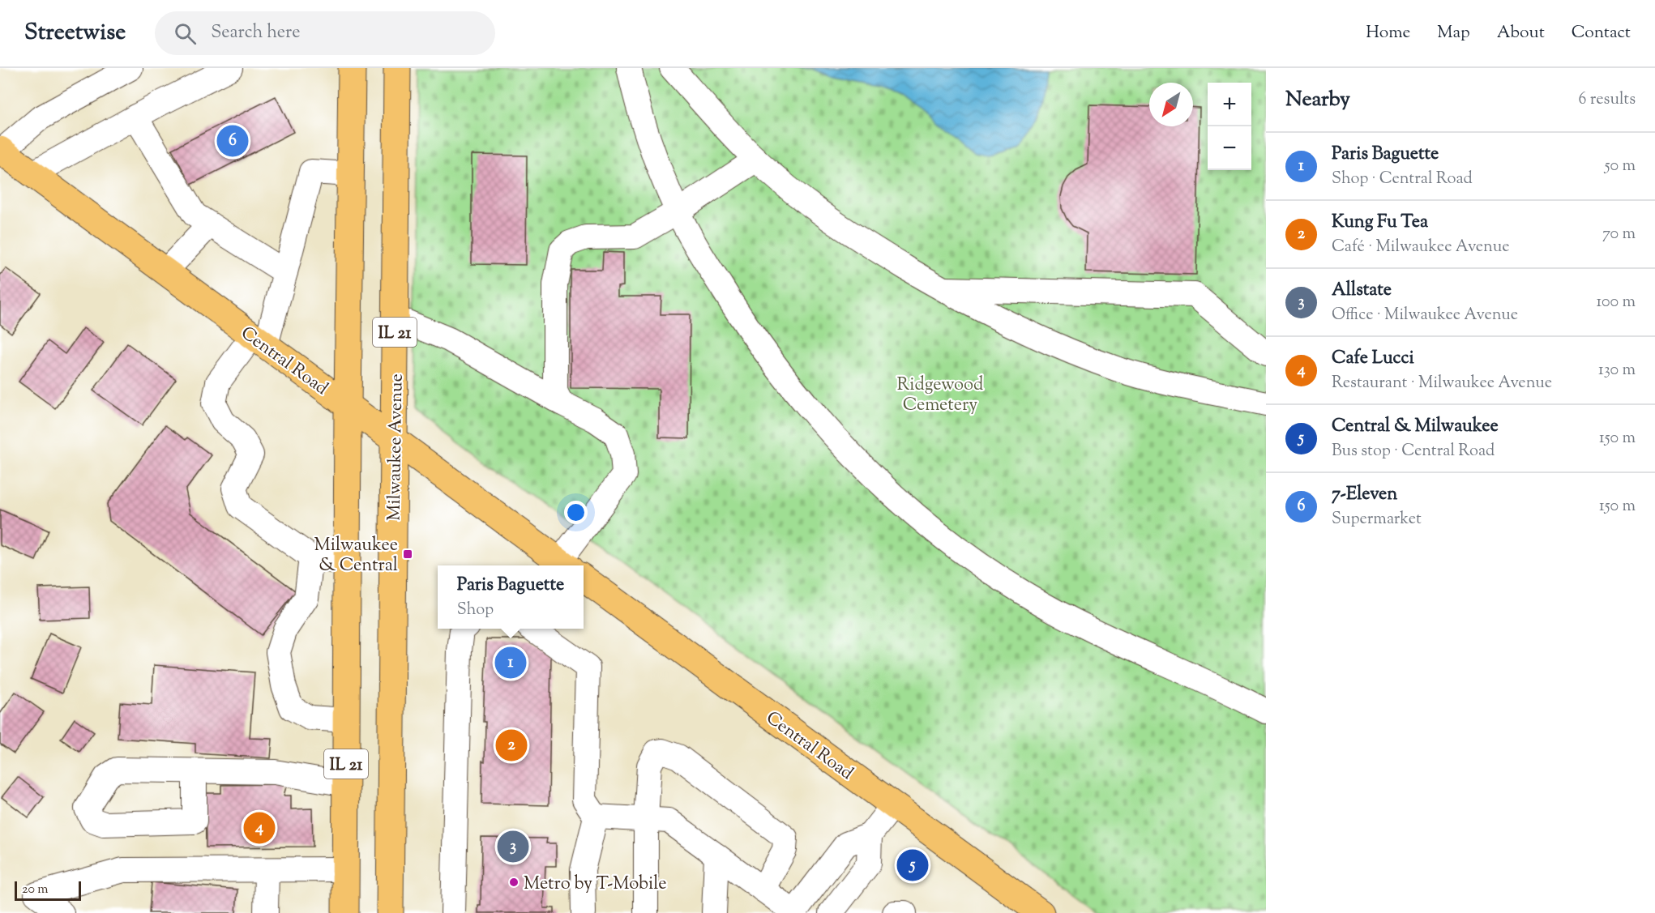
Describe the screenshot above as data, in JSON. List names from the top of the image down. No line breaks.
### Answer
{"streets":{"main road":["IL 21","Central Road","Milwaukee Avenue"]},"crossings":[["IL 21","Central Road"],["Central Road","Milwaukee Avenue"]],"parks":["Ridgewood Cemetery"],"places":{"transit":["Milwaukee & Central"],"other":["Metro by T-Mobile"]},"scale_bar":"20 m","north":"bottom left","page":{"header":"Streetwise","search":"Search here","nav":["Home","Map","About","Contact"],"heading":["Nearby","6 results"],"map_buttons":["+","−"],"pins":["6","1","2","4","3","5"],"list":[{"mark":"1","name":"Paris Baguette","note":"Shop · Central Road","value":"50 m"},{"mark":"2","name":"Kung Fu Tea","note":"Café · Milwaukee Avenue","value":"70 m"},{"mark":"3","name":"Allstate","note":"Office · Milwaukee Avenue","value":"100 m"},{"mark":"4","name":"Cafe Lucci","note":"Restaurant · Milwaukee Avenue","value":"130 m"},{"mark":"5","name":"Central & Milwaukee","note":"Bus stop · Central Road","value":"150 m"},{"mark":"6","name":"7-Eleven","note":"Supermarket","value":"150 m"}],"popup":["Paris Baguette","Shop"],"scale":"20 m"}}
